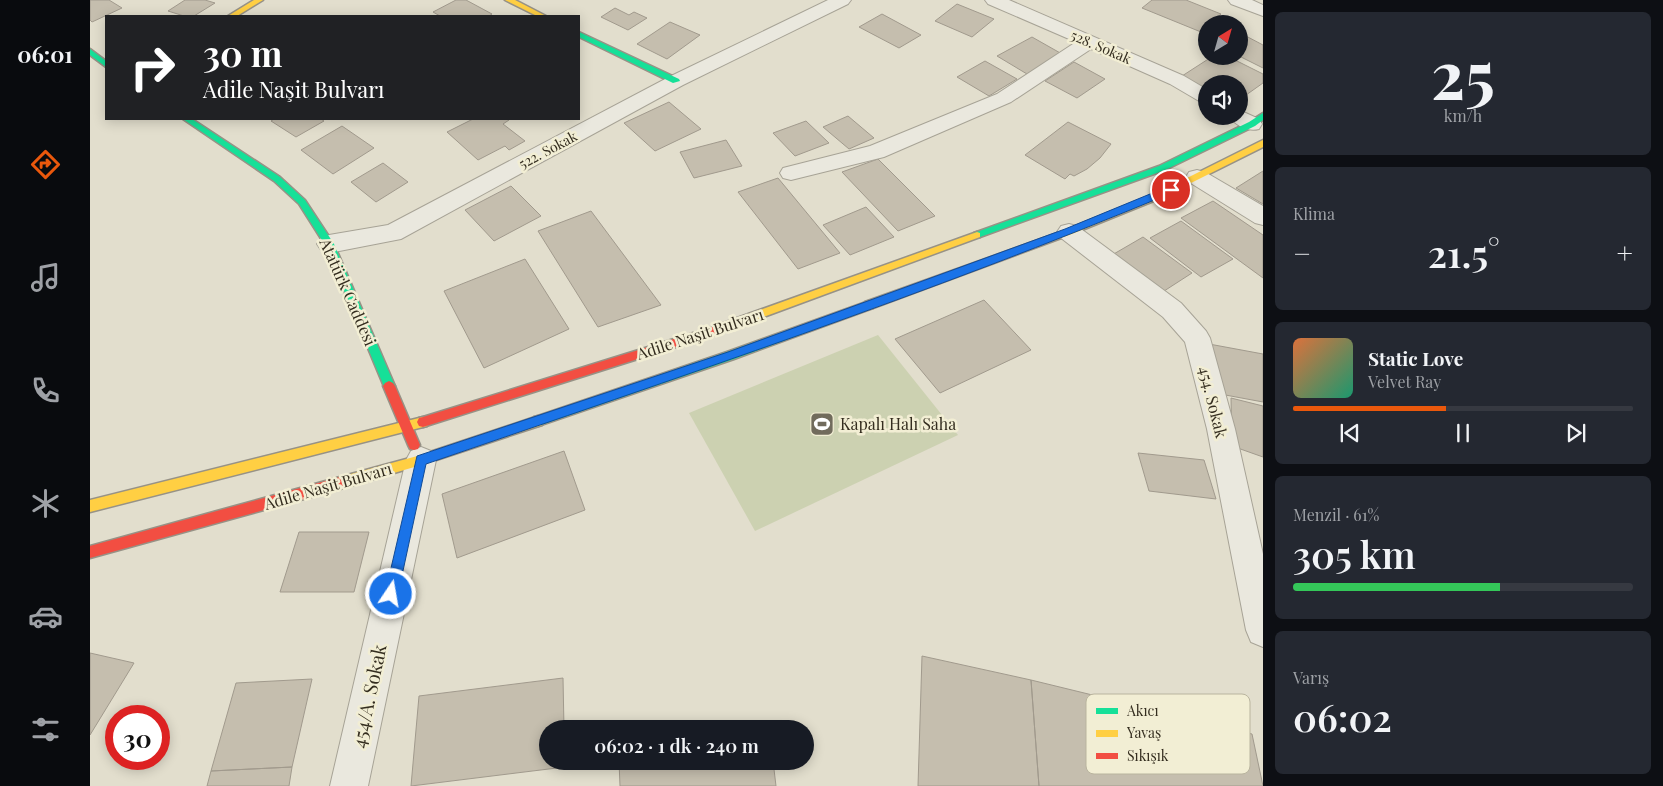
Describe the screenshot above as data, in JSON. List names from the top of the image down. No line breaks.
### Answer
{"streets":{"main road":["Atatürk Caddesi","Adile Naşit Bulvarı"],"street":["528. Sokak","522. Sokak","454. Sokak","454/A. Sokak"]},"crossings":[["522. Sokak","Atatürk Caddesi"],["Atatürk Caddesi","Adile Naşit Bulvarı"],["Atatürk Caddesi","454/A. Sokak"],["Adile Naşit Bulvarı","454. Sokak"],["Adile Naşit Bulvarı","454/A. Sokak"]],"places":{"sports":["Kapalı Halı Saha"]},"legend":["Akıcı","Yavaş","Sıkışık"],"north":"top right","page":{"tabs":"06:01","tile":[["25","km/h"],"Klima",["Menzil · 61%","305 km"],["Varış","06:02"]],"turn":["30 m","Adile Naşit Bulvarı"],"heat":["−","21.5°","+"],"song":["Static Love","Velvet Ray"],"limit":"30","trip":"06:02 · 1 dk · 240 m"}}
